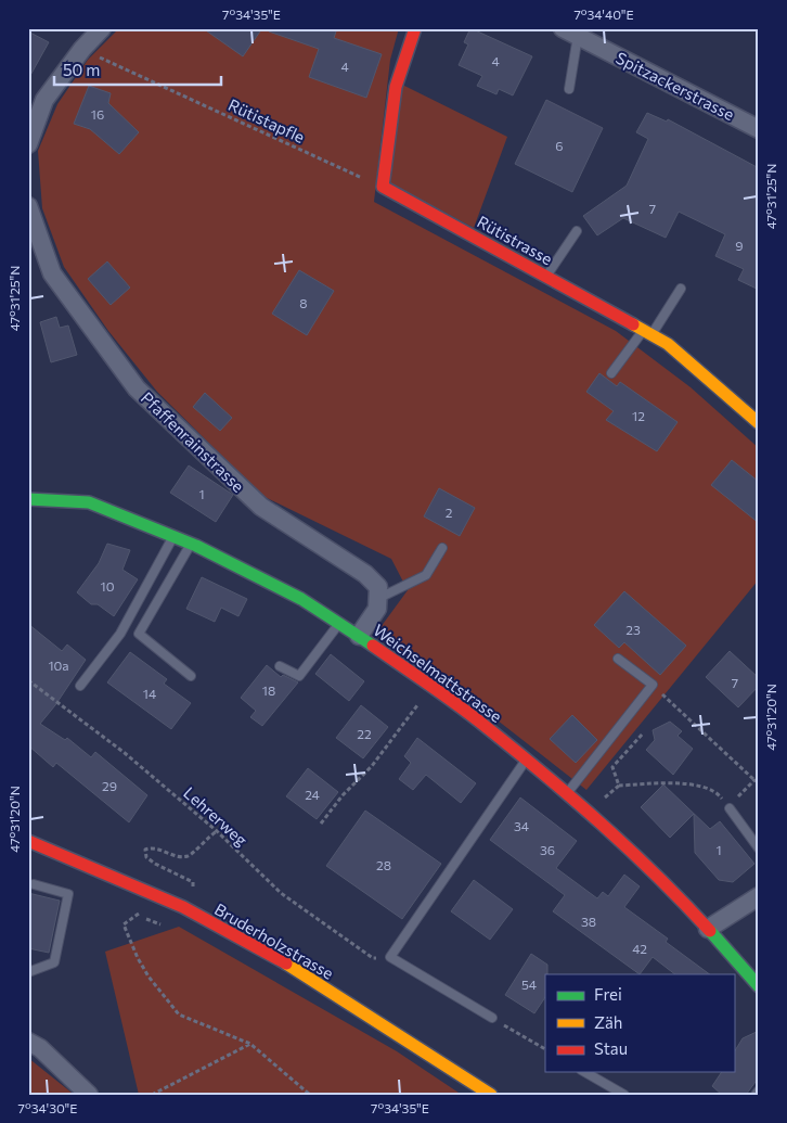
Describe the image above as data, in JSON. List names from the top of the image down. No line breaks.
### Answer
{"streets":{"street":["Spitzackerstrasse","Rütistrasse","Pfaffenrainstrasse","Weichselmattstrasse","Bruderholzstrasse"],"path":["Rütistapfle","Lehrerweg"]},"crossings":[["Rütistapfle","Rütistrasse"]],"house_numbers":["4","4","16","6","7","9","8","12","1","2","10","23","10a","7","18","14","22","29","24","34","36","1","28","38","42","54"],"legend":["Frei","Zäh","Stau"],"scale_bar":"50 m","coordinates":["7°34'35\"E","7°34'40\"E","47°31'25\"N","47°31'20\"N","7°34'30\"E"]}
